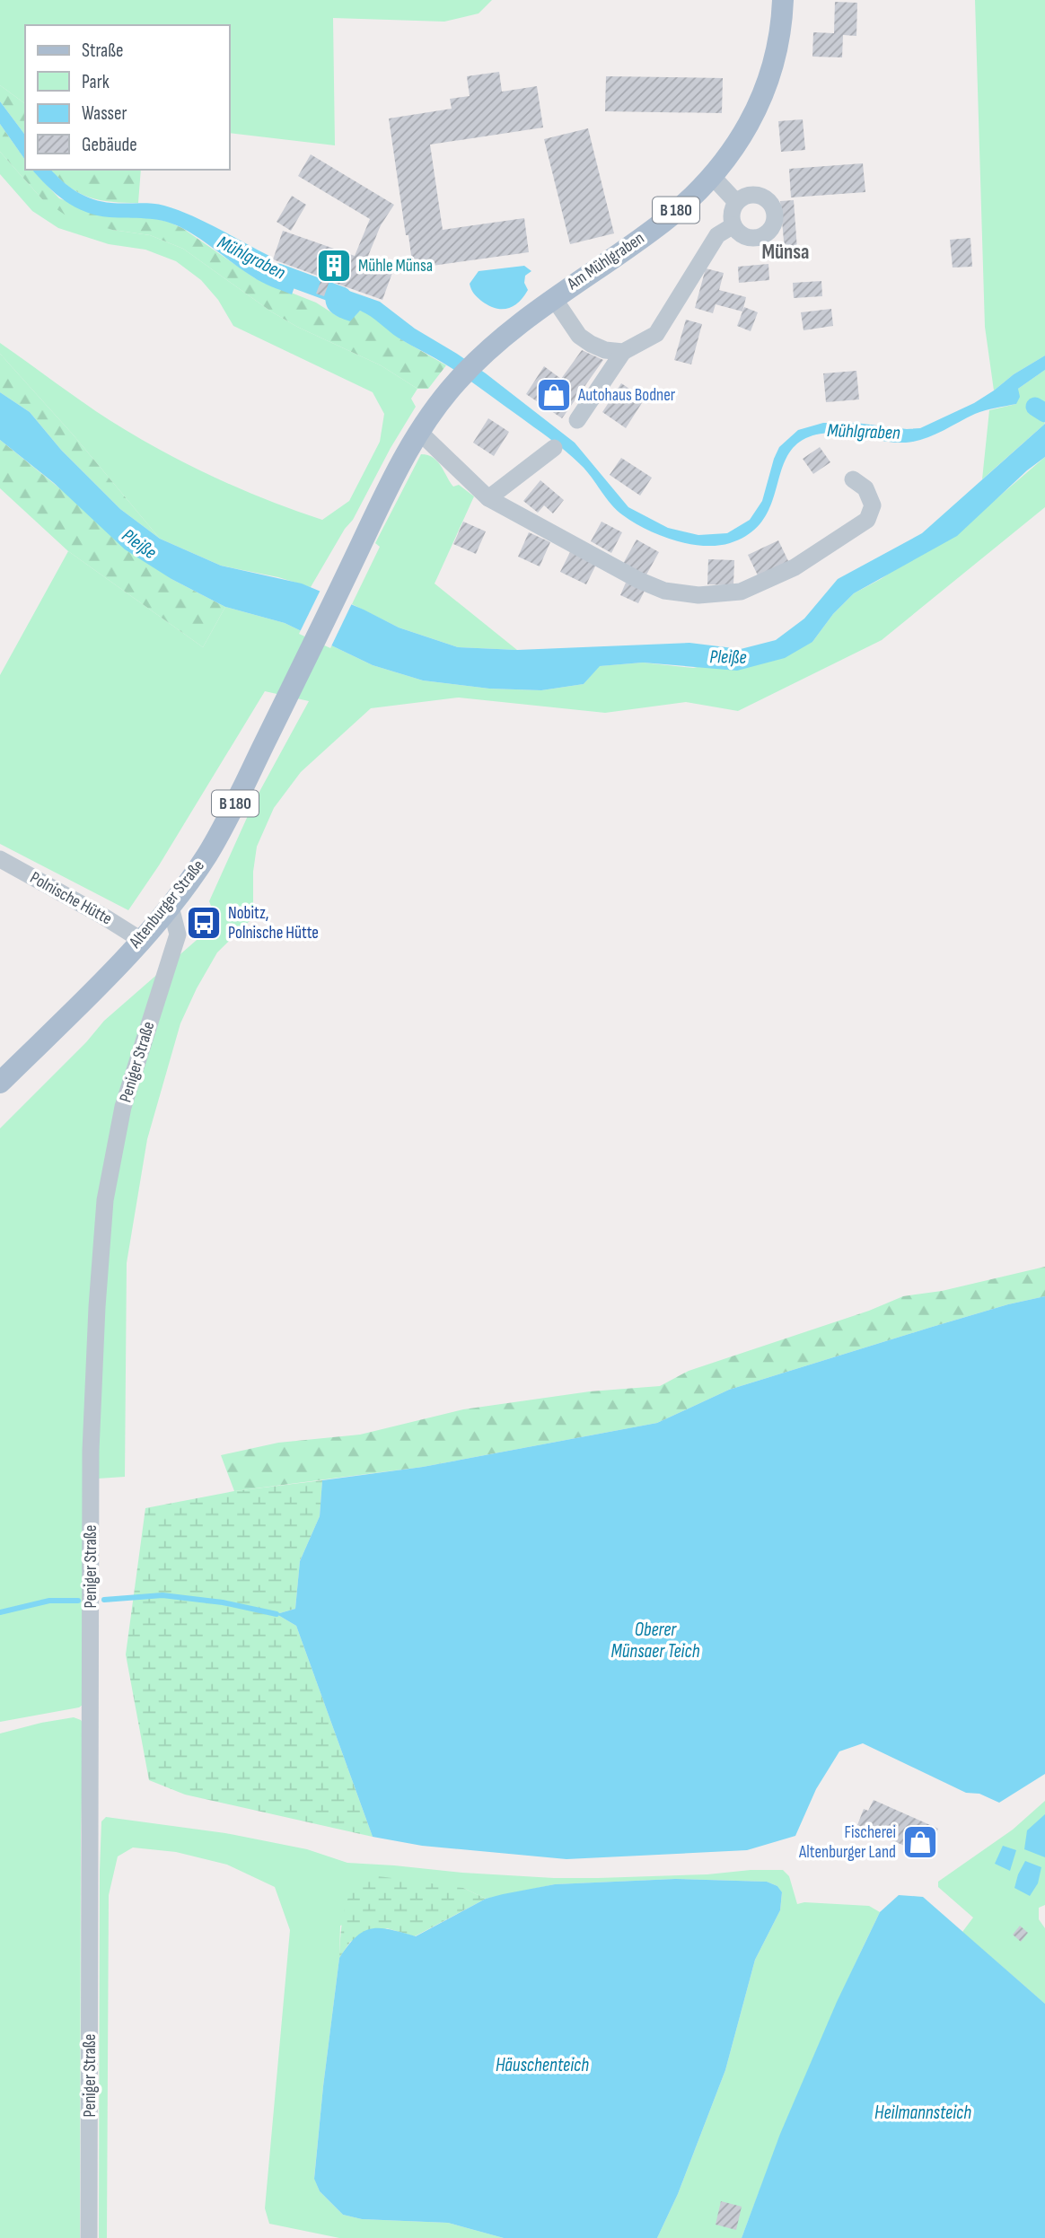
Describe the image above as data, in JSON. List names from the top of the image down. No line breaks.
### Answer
{"streets":{"main road":["B 180","Am Mühlgraben","Altenburger Straße"],"street":["Polnische Hütte","Peniger Straße"]},"crossings":[["Am Mühlgraben","Altenburger Straße"],["Polnische Hütte","Altenburger Straße"],["Altenburger Straße","Peniger Straße"]],"districts":["Münsa"],"water":["Mühlgraben","Pleiße","Oberer Münsaer Teich","Häuschenteich","Heilmannsteich"],"places":{"building":["Mühle Münsa"],"shop":["Autohaus Bodner","Fischerei Altenburger Land"],"bus stop":["Nobitz, Polnische Hütte"]},"legend":["Straße","Park","Wasser","Gebäude"]}
